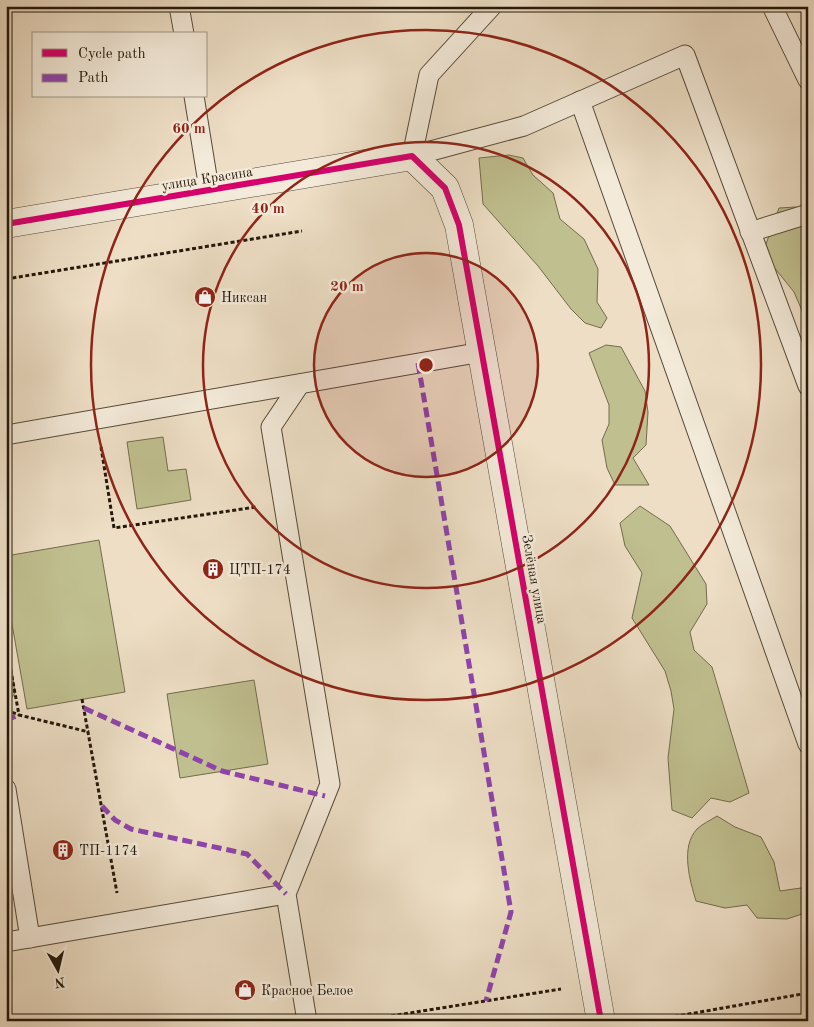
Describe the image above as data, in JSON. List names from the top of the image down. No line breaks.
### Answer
{"streets":{"street":["улица Красина","Зелёная улица"]},"crossings":[["улица Красина","Зелёная улица"]],"places":{"shop":["Никсан","Красное Белое"],"building":["ЦТП-174","ТП-1174"]},"legend":["Cycle path","Path"],"north":"bottom","rings":["60 m","40 m","20 m"]}
